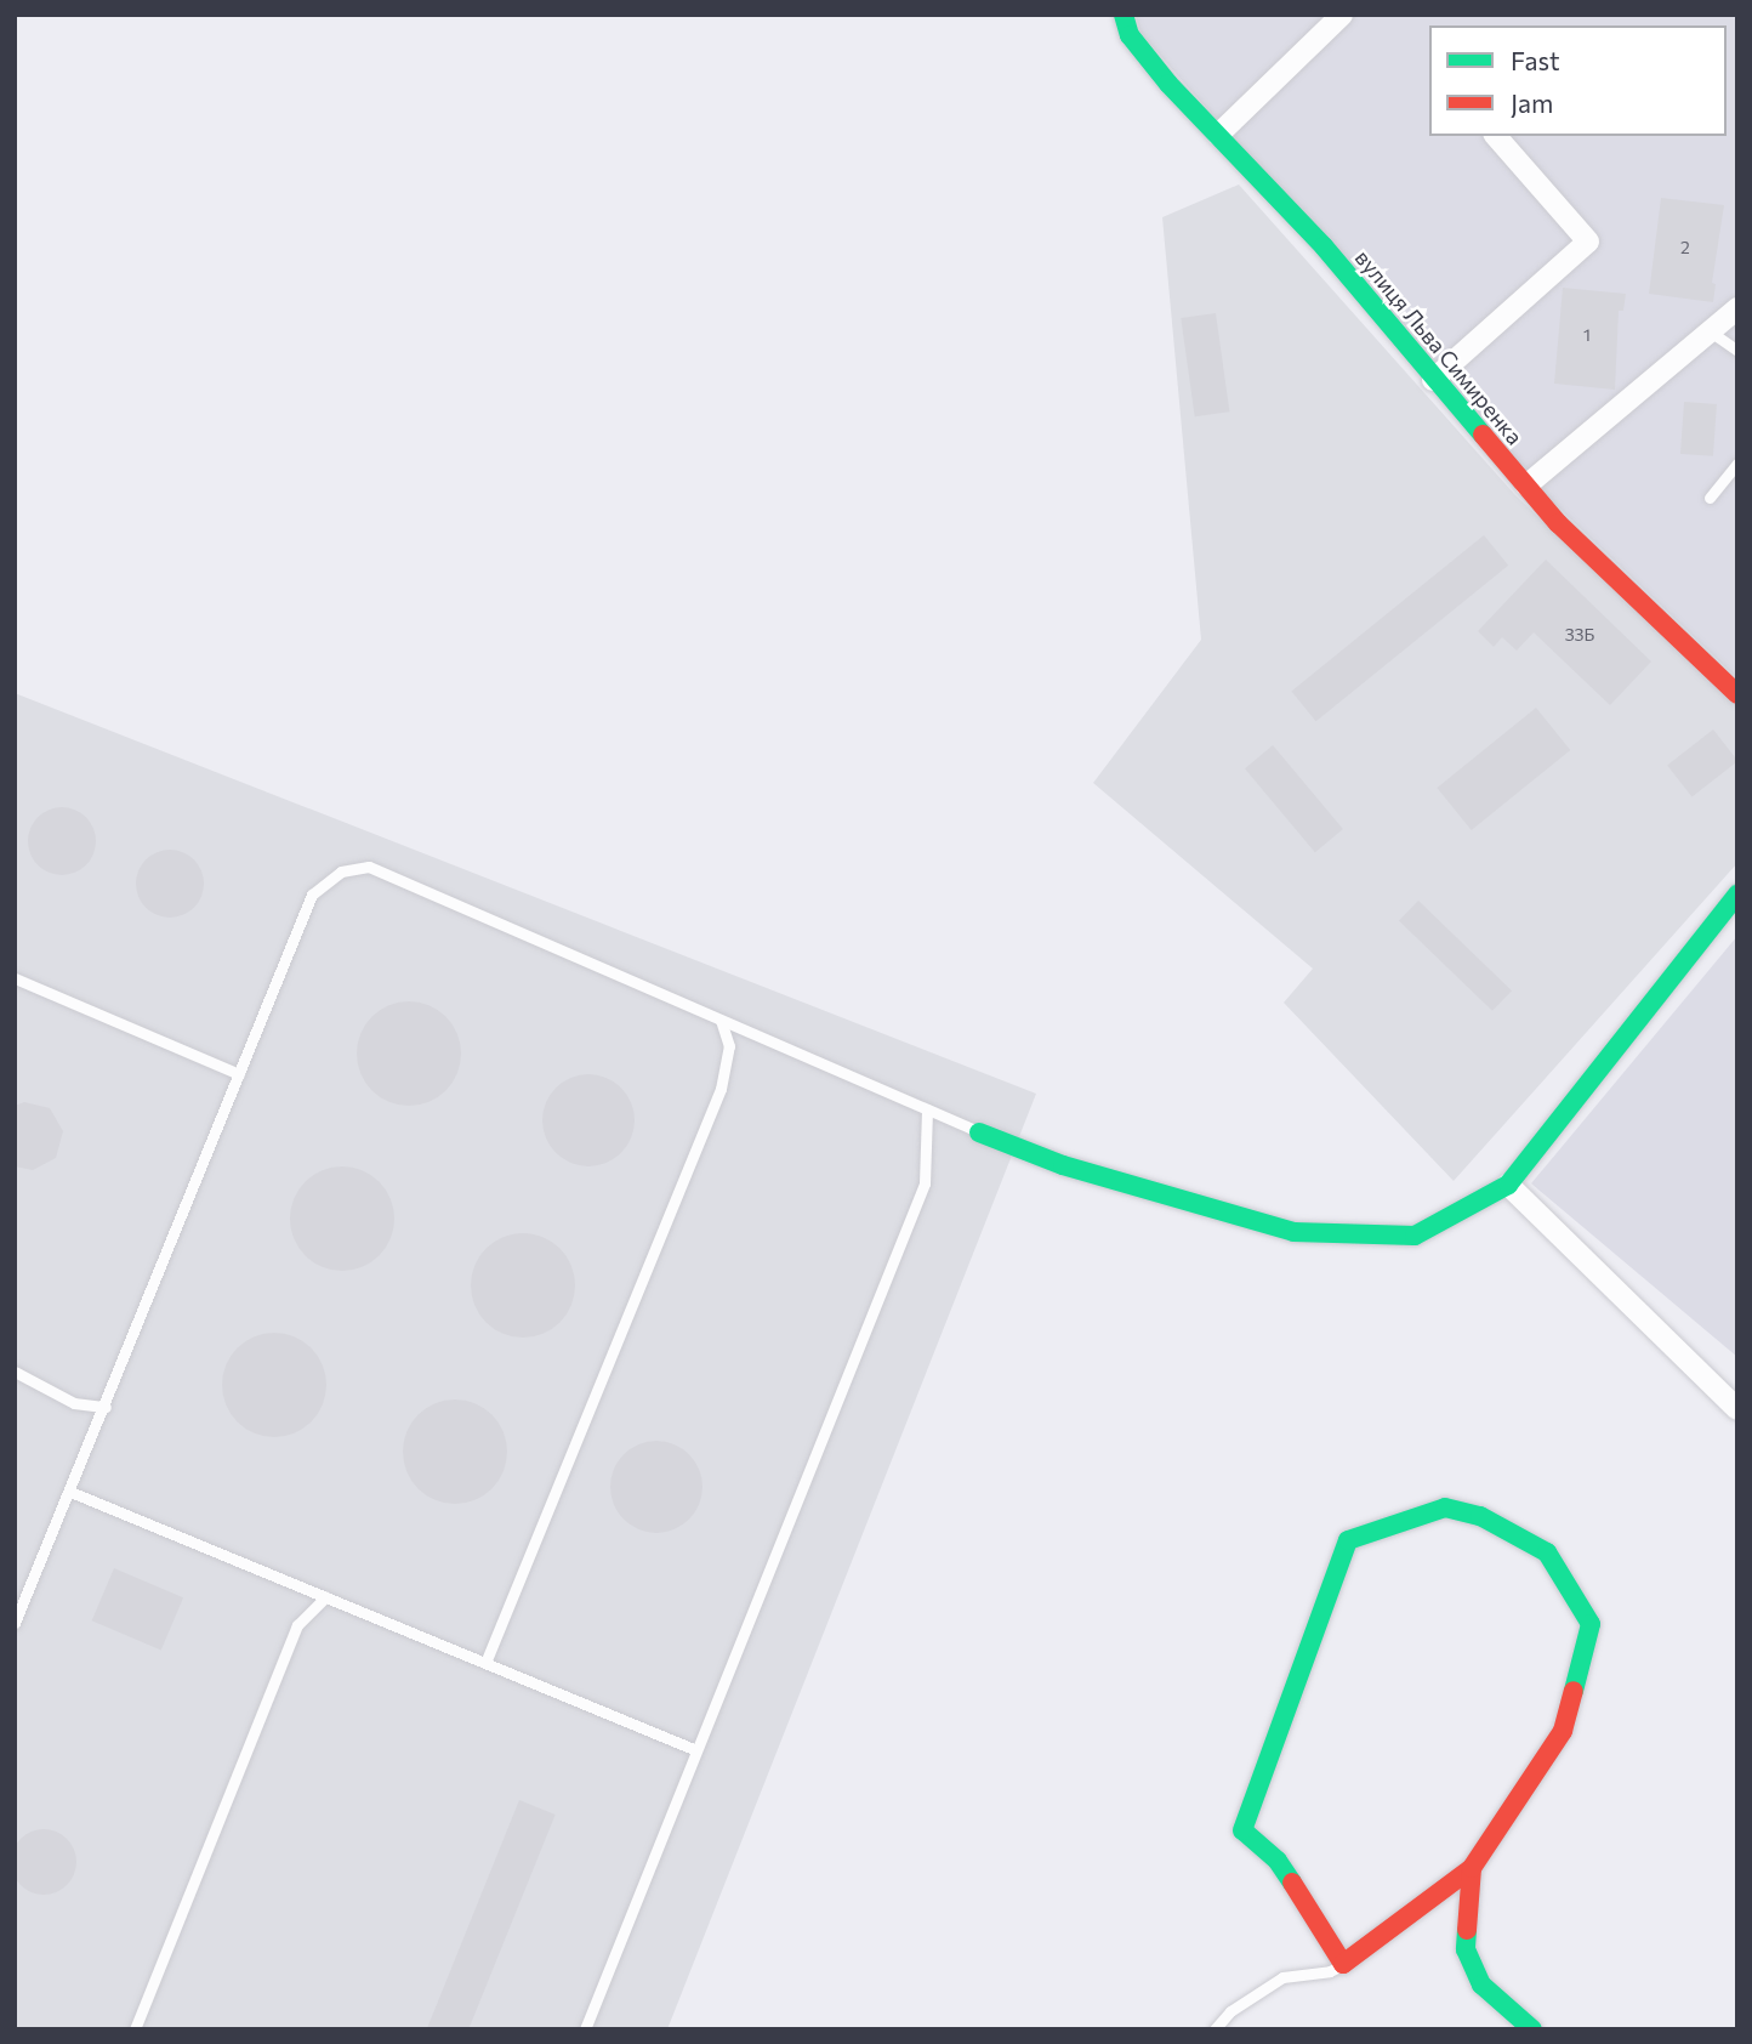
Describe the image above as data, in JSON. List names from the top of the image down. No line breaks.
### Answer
{"streets":{"street":["вулиця Льва Симиренка"]},"house_numbers":["2","1","33Б"],"legend":["Fast","Jam"]}
